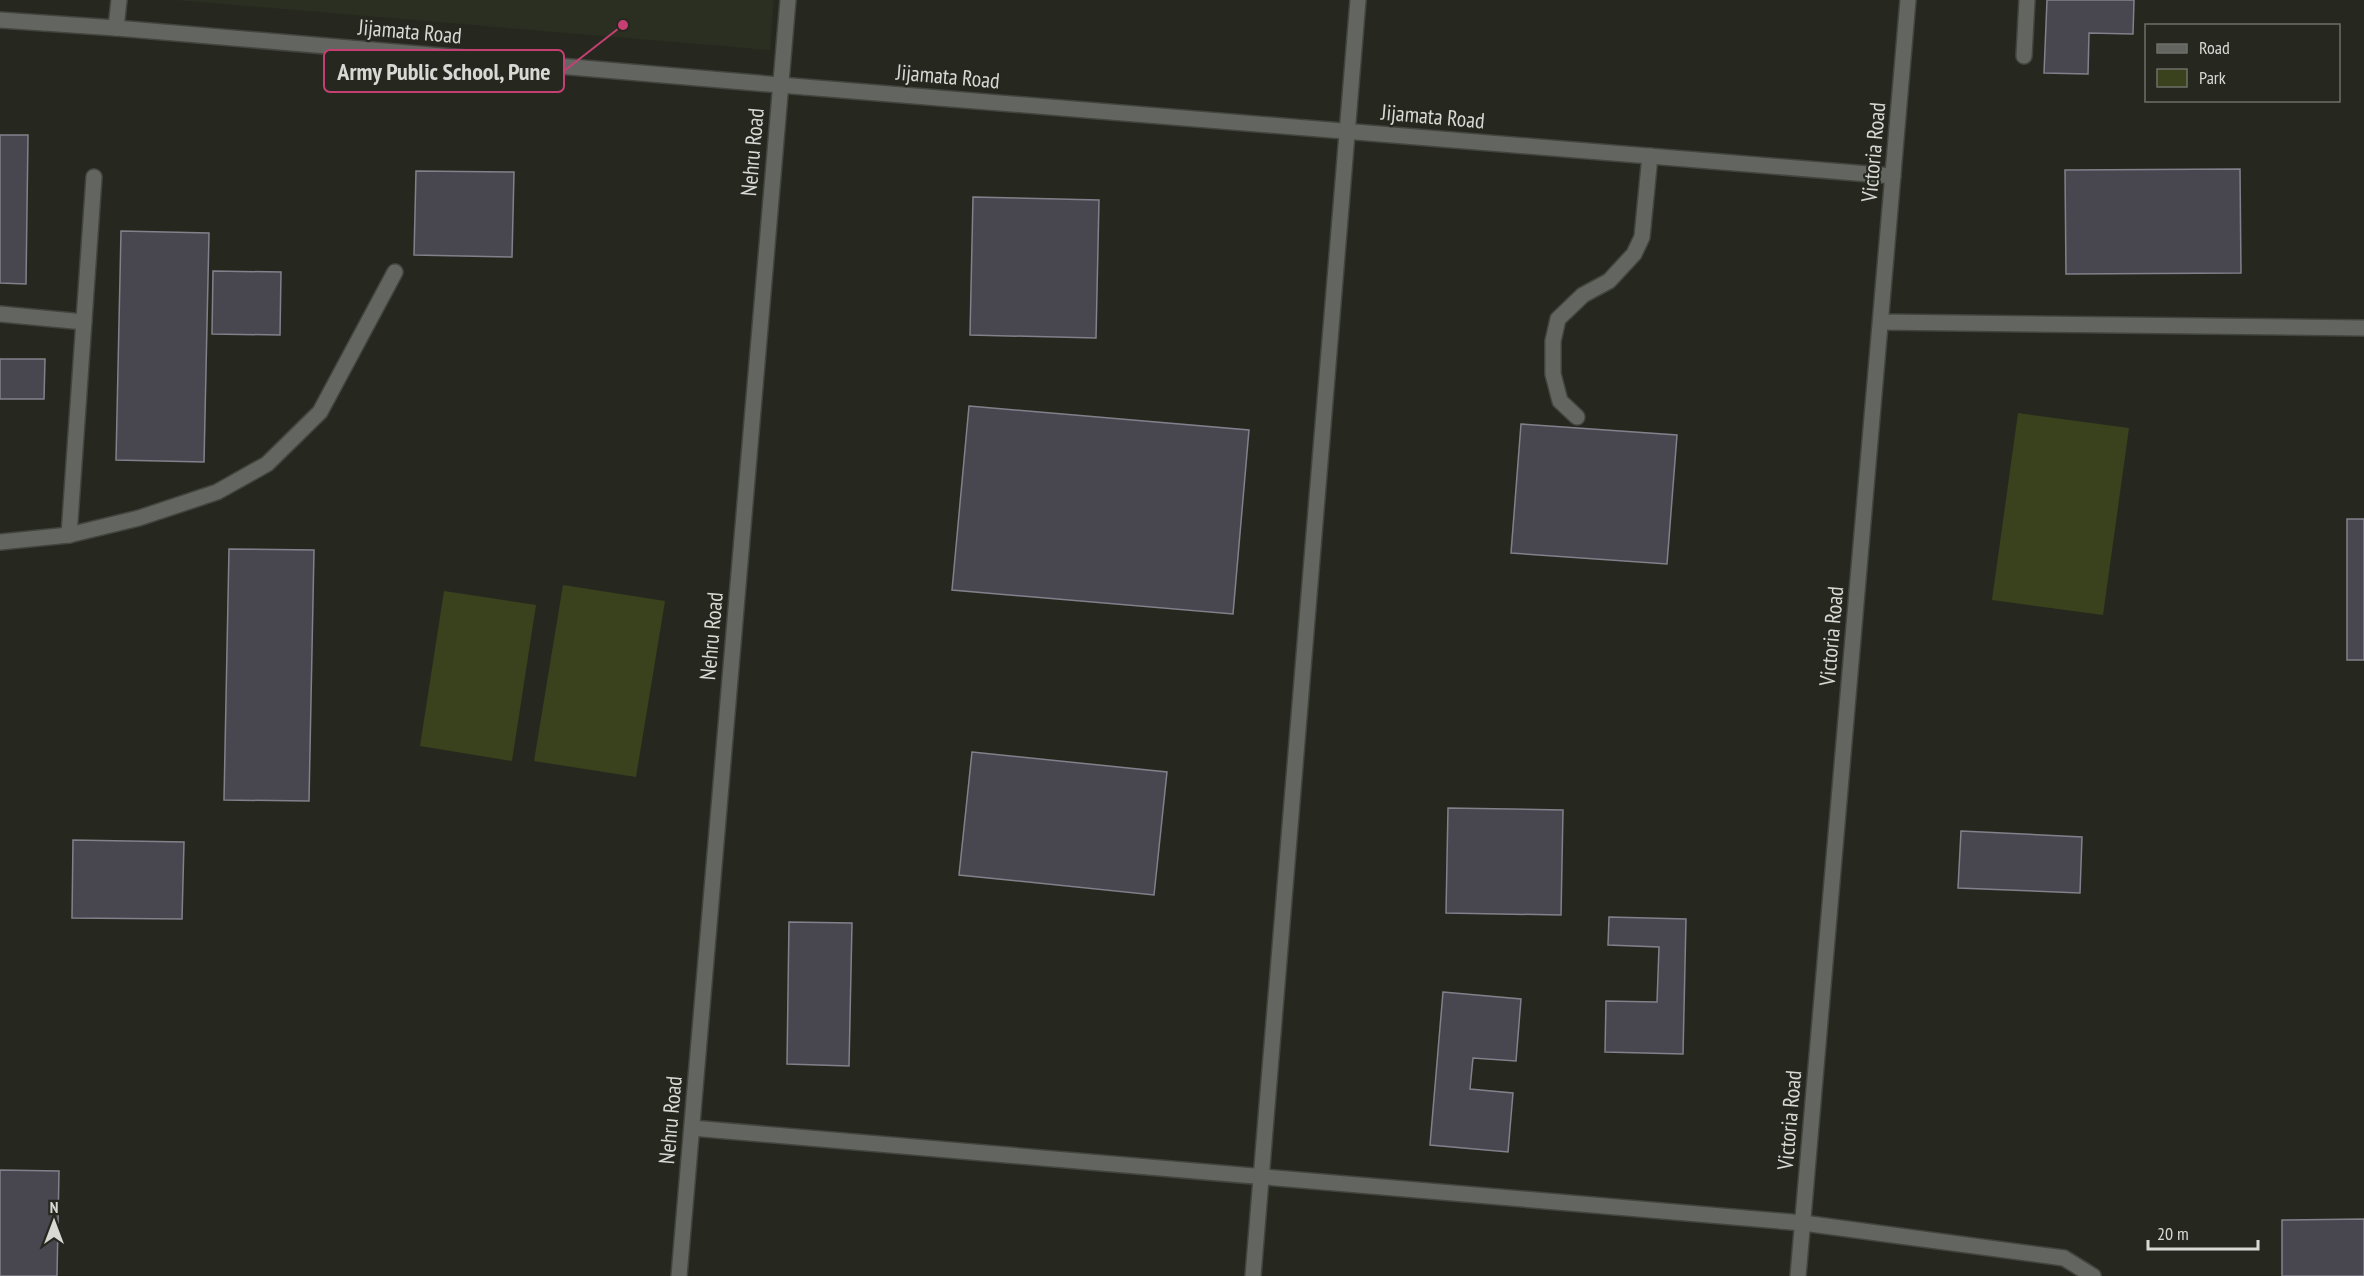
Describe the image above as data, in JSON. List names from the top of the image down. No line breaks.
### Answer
{"streets":{"street":["Jijamata Road","Nehru Road","Victoria Road"]},"crossings":[["Jijamata Road","Nehru Road"],["Jijamata Road","Victoria Road"]],"places":["Army Public School, Pune"],"legend":["Road","Park"],"scale_bar":"20 m","north":"top"}
